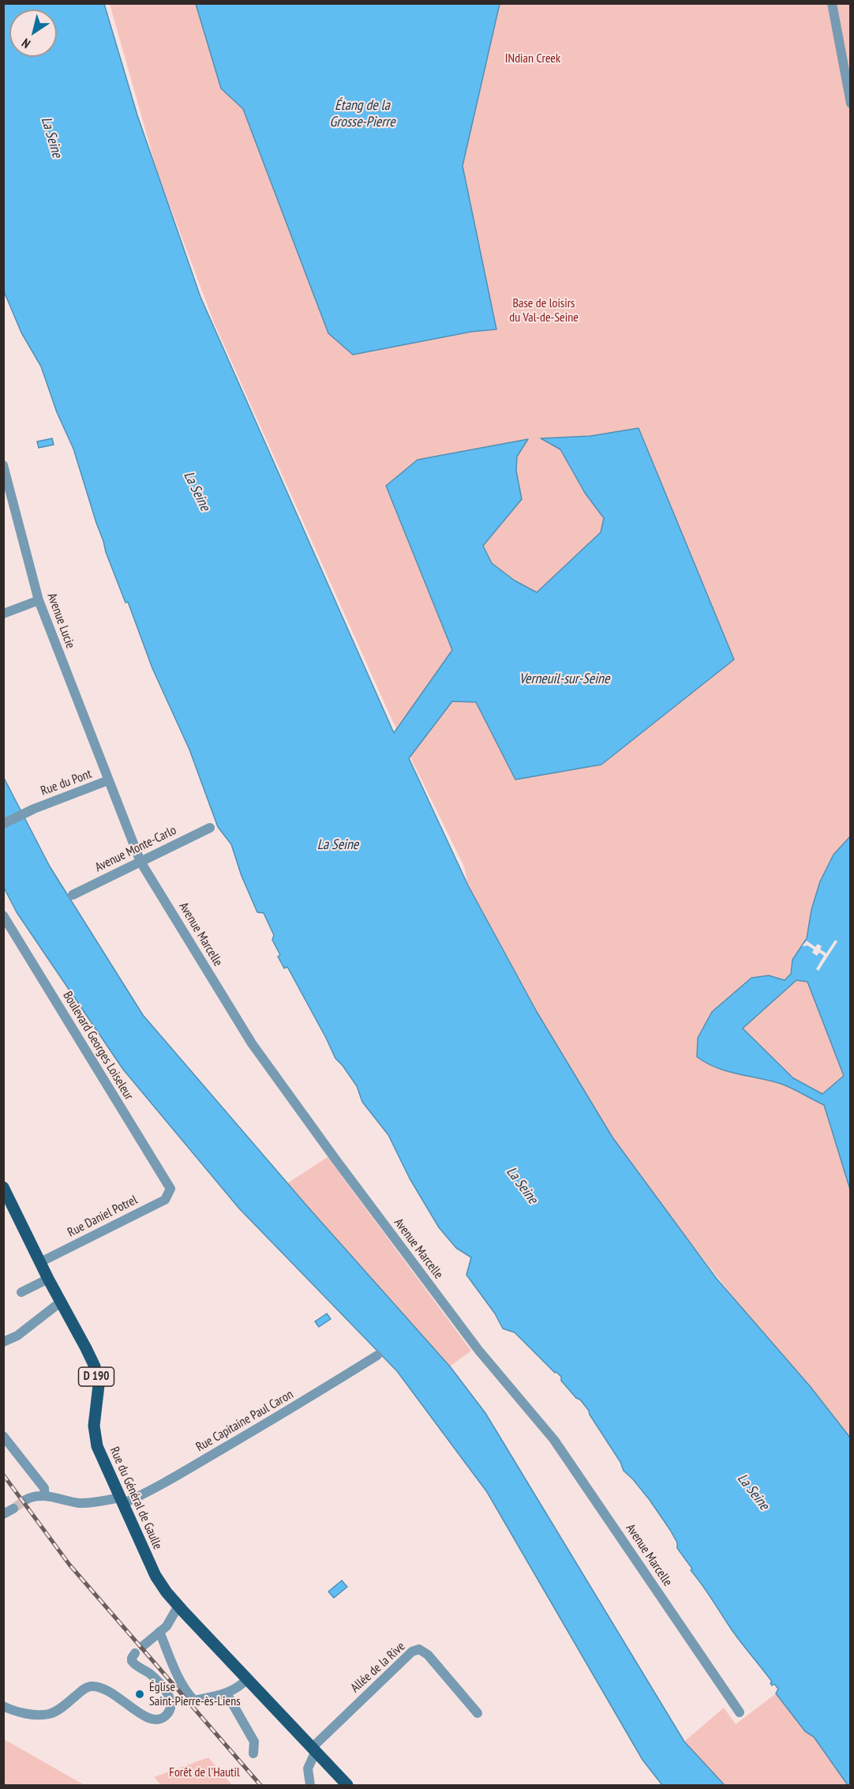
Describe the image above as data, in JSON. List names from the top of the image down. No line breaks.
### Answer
{"streets":{"main road":["D 190","Rue du Général de Gaulle"],"street":["Avenue Lucie","Rue du Pont","Avenue Monte-Carlo","Avenue Marcelle","Boulevard Georges Loiseleur","Rue Daniel Potrel","Rue Capitaine Paul Caron","Allée de la Rive"]},"crossings":[["Avenue Lucie","Rue du Pont"],["Avenue Lucie","Avenue Marcelle"],["Rue du Pont","Avenue Marcelle"],["Avenue Monte-Carlo","Avenue Marcelle"],["Boulevard Georges Loiseleur","Rue Daniel Potrel"],["Rue Daniel Potrel","Rue du Général de Gaulle"],["D 190","Rue du Général de Gaulle"],["D 190","Allée de la Rive"],["Rue Capitaine Paul Caron","Rue du Général de Gaulle"],["Rue du Général de Gaulle","Allée de la Rive"]],"water":["Étang de la Grosse-Pierre","La Seine","Verneuil-sur-Seine"],"parks":["INdian Creek","Base de loisirs du Val-de-Seine","Forêt de l'Hautil"],"places":["Église Saint-Pierre-ès-Liens"],"north":"bottom left"}
